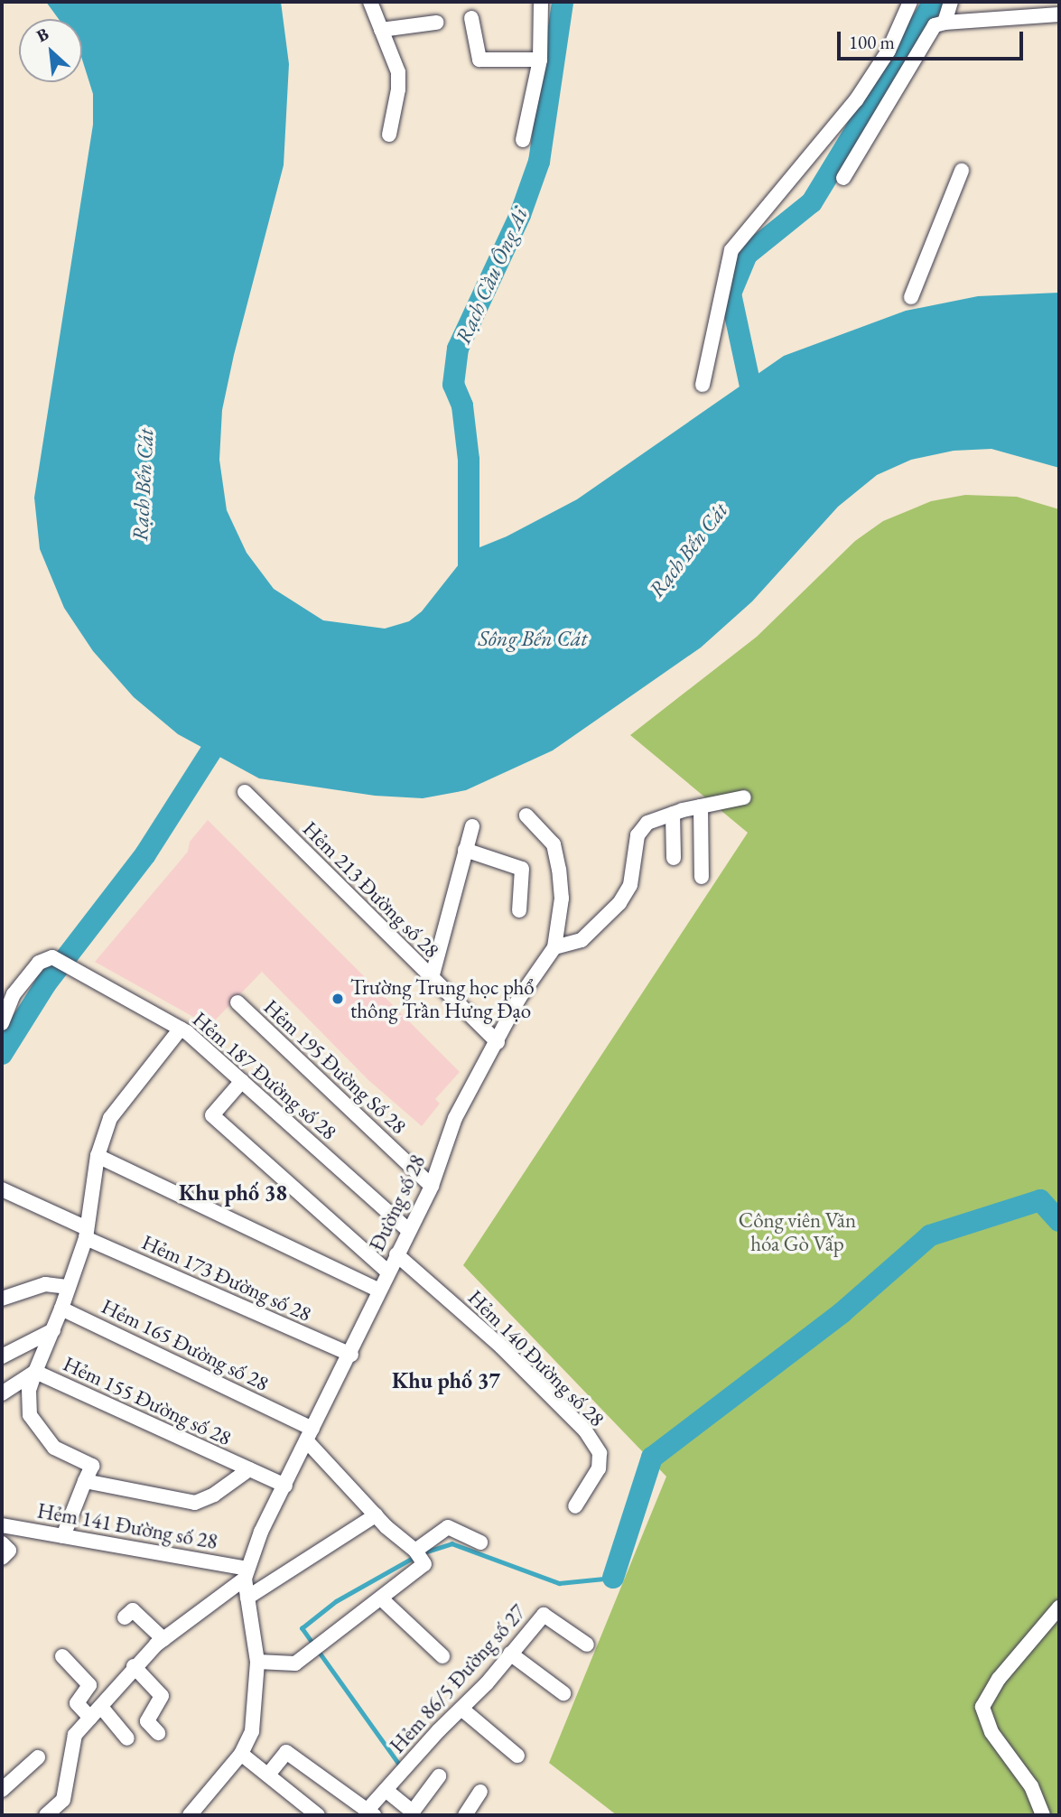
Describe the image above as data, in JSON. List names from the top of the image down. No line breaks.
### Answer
{"streets":{"street":["Hẻm 213 Đường số 28","Hẻm 195 Đường Số 28","Hẻm 187 Đường số 28","Đường số 28","Hẻm 173 Đường số 28","Hẻm 165 Đường số 28","Hẻm 140 Đường số 28","Hẻm 155 Đường số 28","Hẻm 141 Đường số 28","Hẻm 86/5 Đường số 27"]},"crossings":[["Hẻm 213 Đường số 28","Đường số 28"],["Hẻm 195 Đường Số 28","Đường số 28"],["Hẻm 187 Đường số 28","Đường số 28"],["Đường số 28","Hẻm 173 Đường số 28"],["Đường số 28","Hẻm 165 Đường số 28"],["Đường số 28","Hẻm 140 Đường số 28"],["Đường số 28","Hẻm 155 Đường số 28"],["Đường số 28","Hẻm 141 Đường số 28"]],"districts":["Khu phố 38","Khu phố 37"],"water":["Rạch Cầu Ông Ai","Rạch Bến Cát","Sông Bến Cát"],"parks":["Công viên Văn hóa Gò Vấp"],"places":["Trường Trung học phổ thông Trần Hưng Đạo"],"scale_bar":"100 m","north":"top left"}
